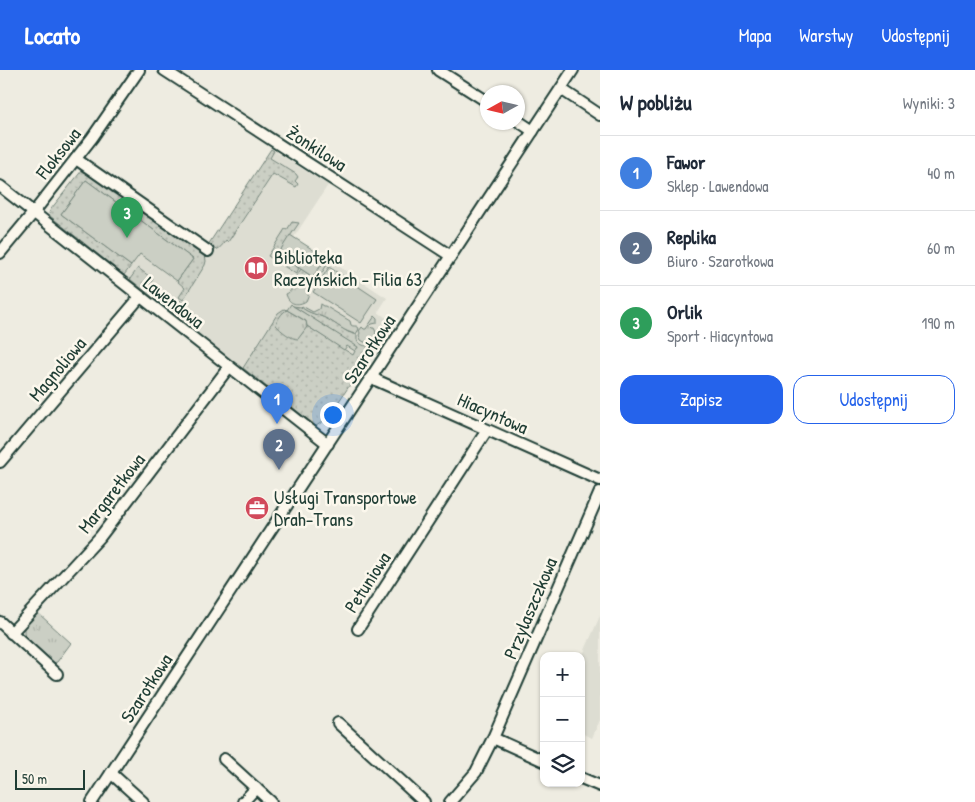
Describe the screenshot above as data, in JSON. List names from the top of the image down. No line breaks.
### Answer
{"streets":{"street":["Żonkilowa","Floksowa","Lawendowa","Szarotkowa","Magnoliowa","Hiacyntowa","Margaretkowa","Petuniowa","Przylaszczkowa"]},"crossings":[["Żonkilowa","Szarotkowa"],["Floksowa","Lawendowa"],["Lawendowa","Szarotkowa"],["Lawendowa","Magnoliowa"],["Lawendowa","Margaretkowa"],["Szarotkowa","Hiacyntowa"],["Hiacyntowa","Petuniowa"]],"places":{"library":["Biblioteka Raczyńskich - Filia 63"],"office":["Usługi Transportowe Drah-Trans"]},"scale_bar":"50 m","north":"left","page":{"header":"Locato","nav":["Mapa","Warstwy","Udostępnij"],"heading":["W pobliżu","Wyniki: 3"],"list":[{"mark":"1","name":"Fawor","note":"Sklep · Lawendowa","value":"40 m"},{"mark":"2","name":"Replika","note":"Biuro · Szarotkowa","value":"60 m"},{"mark":"3","name":"Orlik","note":"Sport · Hiacyntowa","value":"190 m"}],"pins":["3","1","2"],"buttons":["Zapisz","Udostępnij"],"map_buttons":["+","−"],"scale":"50 m"}}
